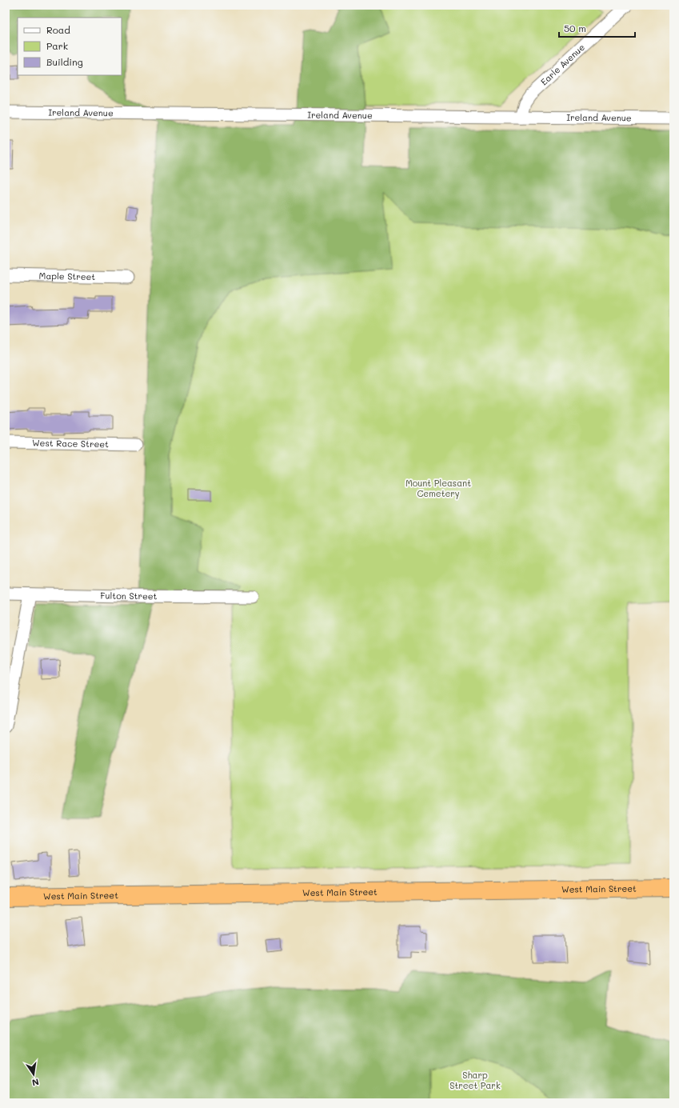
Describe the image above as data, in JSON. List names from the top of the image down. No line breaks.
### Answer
{"streets":{"highway":["West Main Street"],"street":["Earle Avenue","Ireland Avenue","Maple Street","West Race Street","Fulton Street"]},"crossings":[["Earle Avenue","Ireland Avenue"]],"parks":["Mount Pleasant Cemetery","Sharp Street Park"],"legend":["Road","Park","Building"],"scale_bar":"50 m","north":"bottom"}
